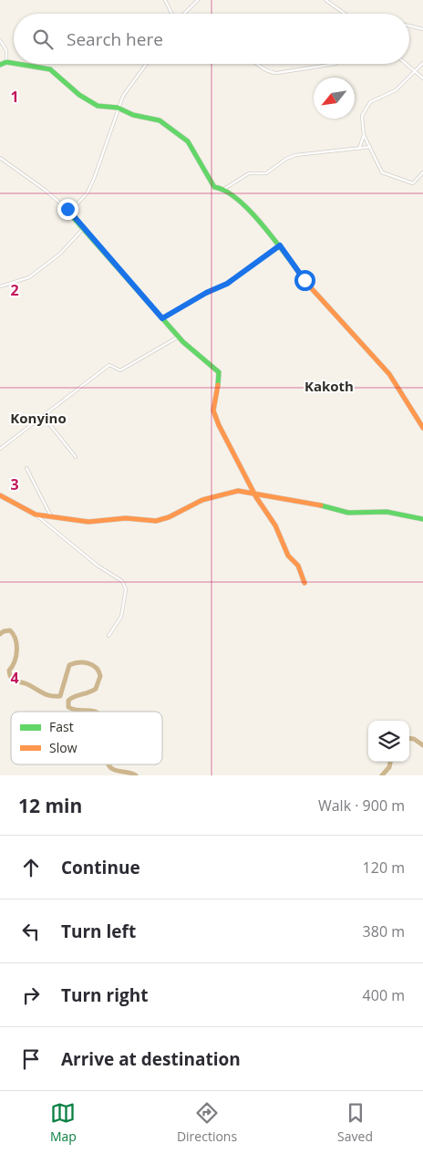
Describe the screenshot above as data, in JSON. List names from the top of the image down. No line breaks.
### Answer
{"districts":["Kakoth","Konyino"],"legend":["Fast","Slow"],"north":"bottom left","page":{"search":"Search here","heading":["12 min","Walk · 900 m"],"list":[["Continue","120 m"],["Turn left","380 m"],["Turn right","400 m"],"Arrive at destination"],"nav":["Map","Directions","Saved"]},"grid":{"rows":["1","2","3","4"]}}
